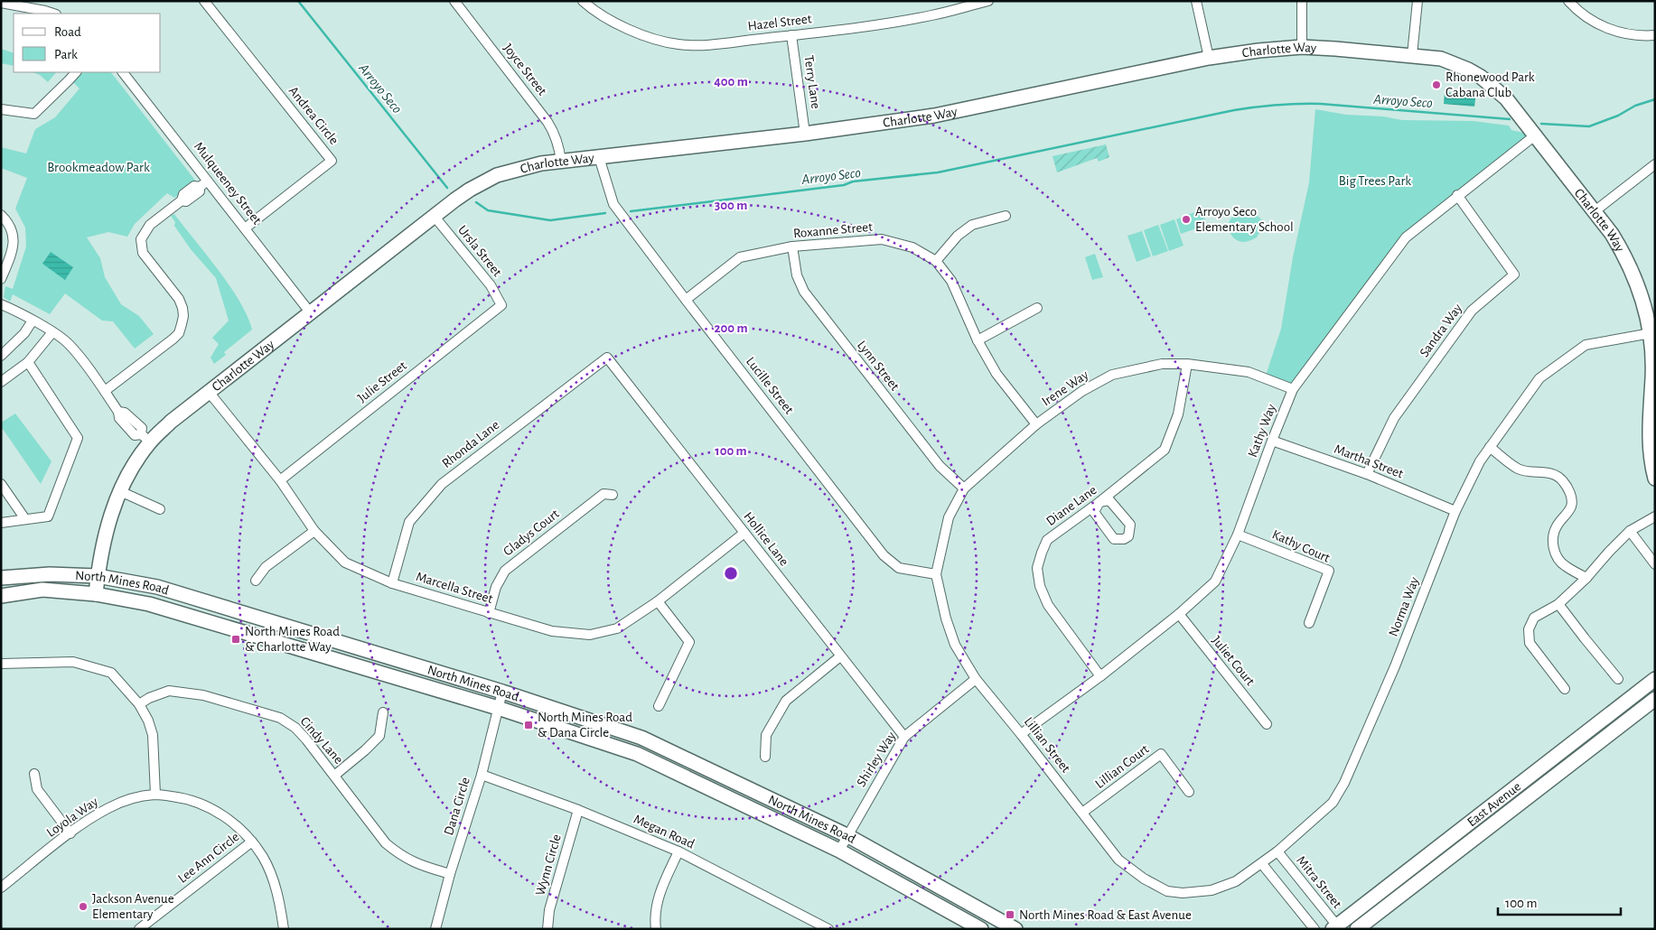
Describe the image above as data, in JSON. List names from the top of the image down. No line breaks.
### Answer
{"streets":{"main road":["Charlotte Way","North Mines Road","East Avenue"],"street":["Hazel Street","Joyce Street","Terry Lane","Andrea Circle","Mulqueeney Street","Roxanne Street","Ursla Street","Sandra Way","Lynn Street","Julie Street","Lucille Street","Irene Way","Kathy Way","Rhonda Lane","Martha Street","Diane Lane","Gladys Court","Hollice Lane","Kathy Court","Marcella Street","Norma Way","Juliet Court","Cindy Lane","Lillian Street","Shirley Way","Lillian Court","Dana Circle","Loyola Way","Megan Road","Lee Ann Circle","Wynn Circle","Mitra Street"]},"crossings":[["Hazel Street","Terry Lane"],["Charlotte Way","Joyce Street"],["Charlotte Way","Terry Lane"],["Charlotte Way","Mulqueeney Street"],["Charlotte Way","Ursla Street"],["Charlotte Way","Lucille Street"],["Charlotte Way","Kathy Way"],["Charlotte Way","North Mines Road"],["Charlotte Way","Marcella Street"],["Charlotte Way","Norma Way"],["Andrea Circle","Mulqueeney Street"],["Roxanne Street","Lynn Street"],["Roxanne Street","Lucille Street"],["Roxanne Street","Irene Way"],["Ursla Street","Julie Street"],["Sandra Way","Kathy Way"],["Sandra Way","Martha Street"],["Lynn Street","Irene Way"],["Julie Street","Marcella Street"],["Lucille Street","Irene Way"],["Lucille Street","Lillian Street"],["Irene Way","Kathy Way"],["Irene Way","Diane Lane"],["Irene Way","Lillian Street"],["Kathy Way","Martha Street"],["Kathy Way","Diane Lane"],["Kathy Way","Kathy Court"],["Kathy Way","Juliet Court"],["Kathy Way","Lillian Street"],["Rhonda Lane","Hollice Lane"],["Rhonda Lane","Marcella Street"],["Martha Street","Norma Way"],["Gladys Court","Marcella Street"],["Hollice Lane","Marcella Street"],["Hollice Lane","Shirley Way"],["North Mines Road","Shirley Way"],["North Mines Road","Dana Circle"],["Norma Way","Lillian Street"],["Norma Way","Mitra Street"],["Cindy Lane","Dana Circle"],["Lillian Street","Shirley Way"],["Lillian Street","Lillian Court"],["East Avenue","Mitra Street"],["Dana Circle","Megan Road"],["Loyola Way","Lee Ann Circle"],["Megan Road","Wynn Circle"]],"water":["Arroyo Seco"],"parks":["Brookmeadow Park","Big Trees Park"],"places":{"other":["Rhonewood Park Cabana Club","Arroyo Seco Elementary School","Jackson Avenue Elementary"],"transit":["North Mines Road & Charlotte Way","North Mines Road & Dana Circle","North Mines Road & East Avenue"]},"legend":["Road","Park"],"scale_bar":"100 m","rings":["400 m","300 m","200 m","100 m"]}
